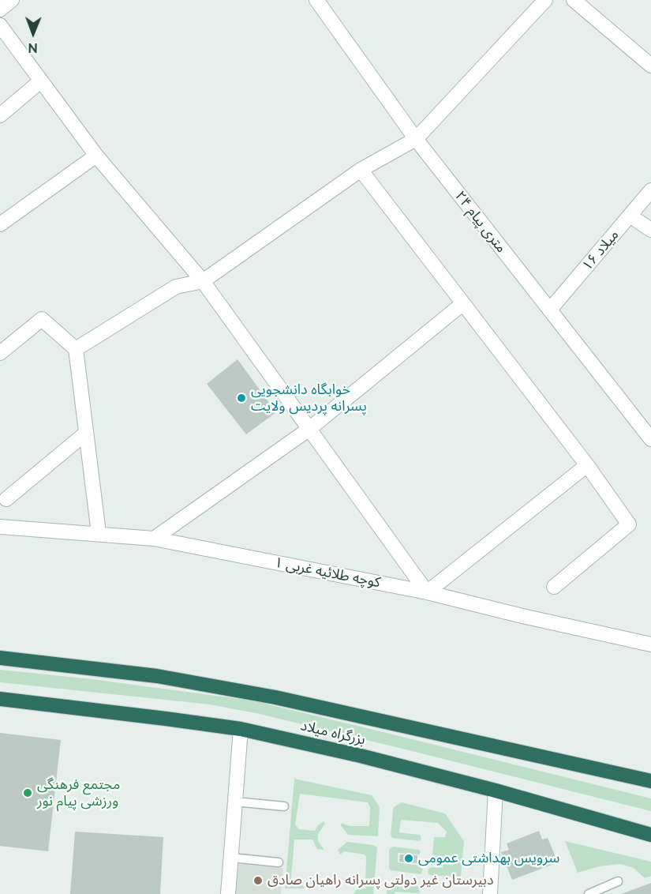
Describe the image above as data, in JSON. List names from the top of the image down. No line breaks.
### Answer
{"streets":{"highway":["بزرگراه میلاد"],"street":["۲۴ متری پیام","میلاد ۱۶","کوچه طلائیه غربی ۱"]},"crossings":[["۲۴ متری پیام","میلاد ۱۶"]],"places":["خوابگاه دانشجویی پسرانه پردیس ولایت","مجتمع فرهنگی ورزشی پیام نور","سرویس بهداشتی عمومی","دبیرستان غیر دولتی پسرانه راهیان صادق"],"north":"bottom"}
